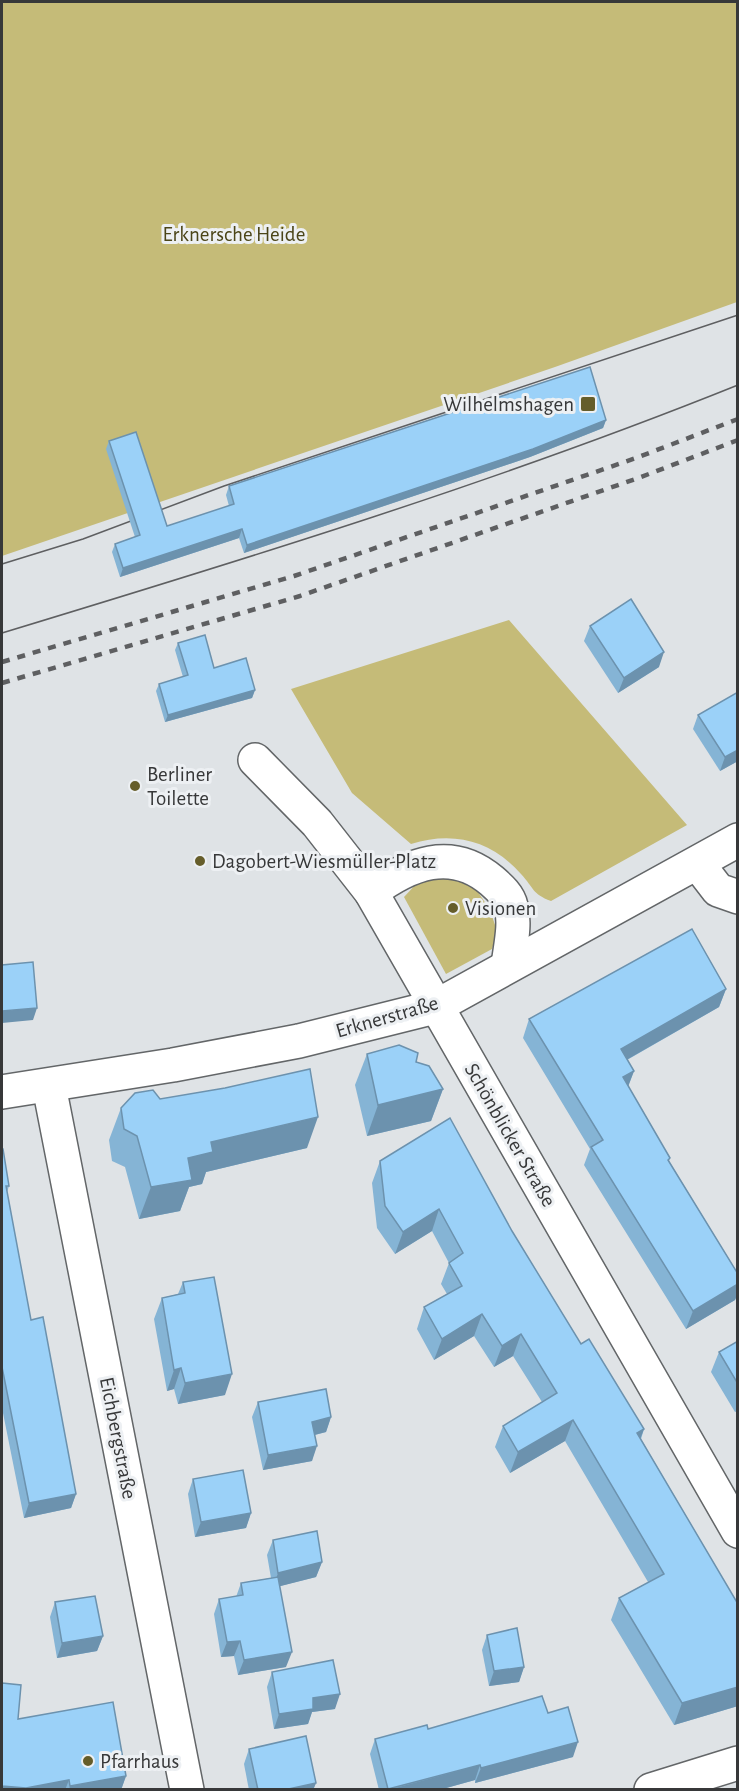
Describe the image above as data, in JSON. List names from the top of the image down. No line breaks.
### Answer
{"streets":{"street":["Erknerstraße","Schönblicker Straße","Eichbergstraße"]},"crossings":[["Erknerstraße","Schönblicker Straße"],["Erknerstraße","Eichbergstraße"]],"parks":["Erknersche Heide"],"places":{"transit":["Wilhelmshagen"],"other":["Berliner Toilette","Dagobert-Wiesmüller-Platz","Visionen","Pfarrhaus"]}}
